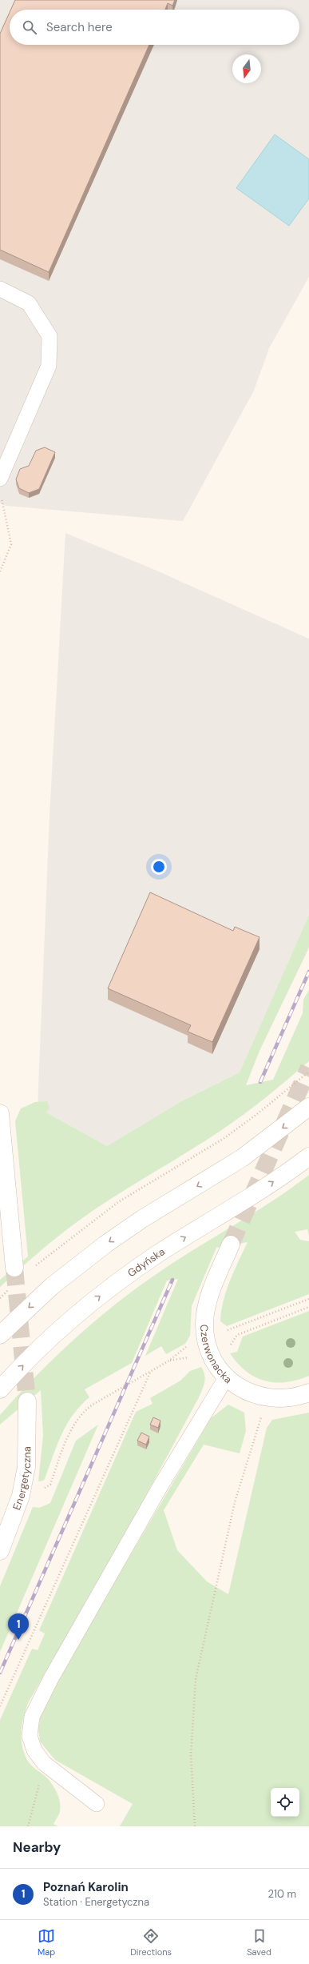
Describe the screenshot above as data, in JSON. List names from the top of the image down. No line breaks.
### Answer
{"streets":{"main road":["Gdyńska","Czerwonacka","Energetyczna"]},"north":"bottom","page":{"search":"Search here","pins":"1","heading":"Nearby","list":[{"mark":"1","name":"Poznań Karolin","note":"Station · Energetyczna","value":"210 m"}],"nav":["Map","Directions","Saved"]}}
